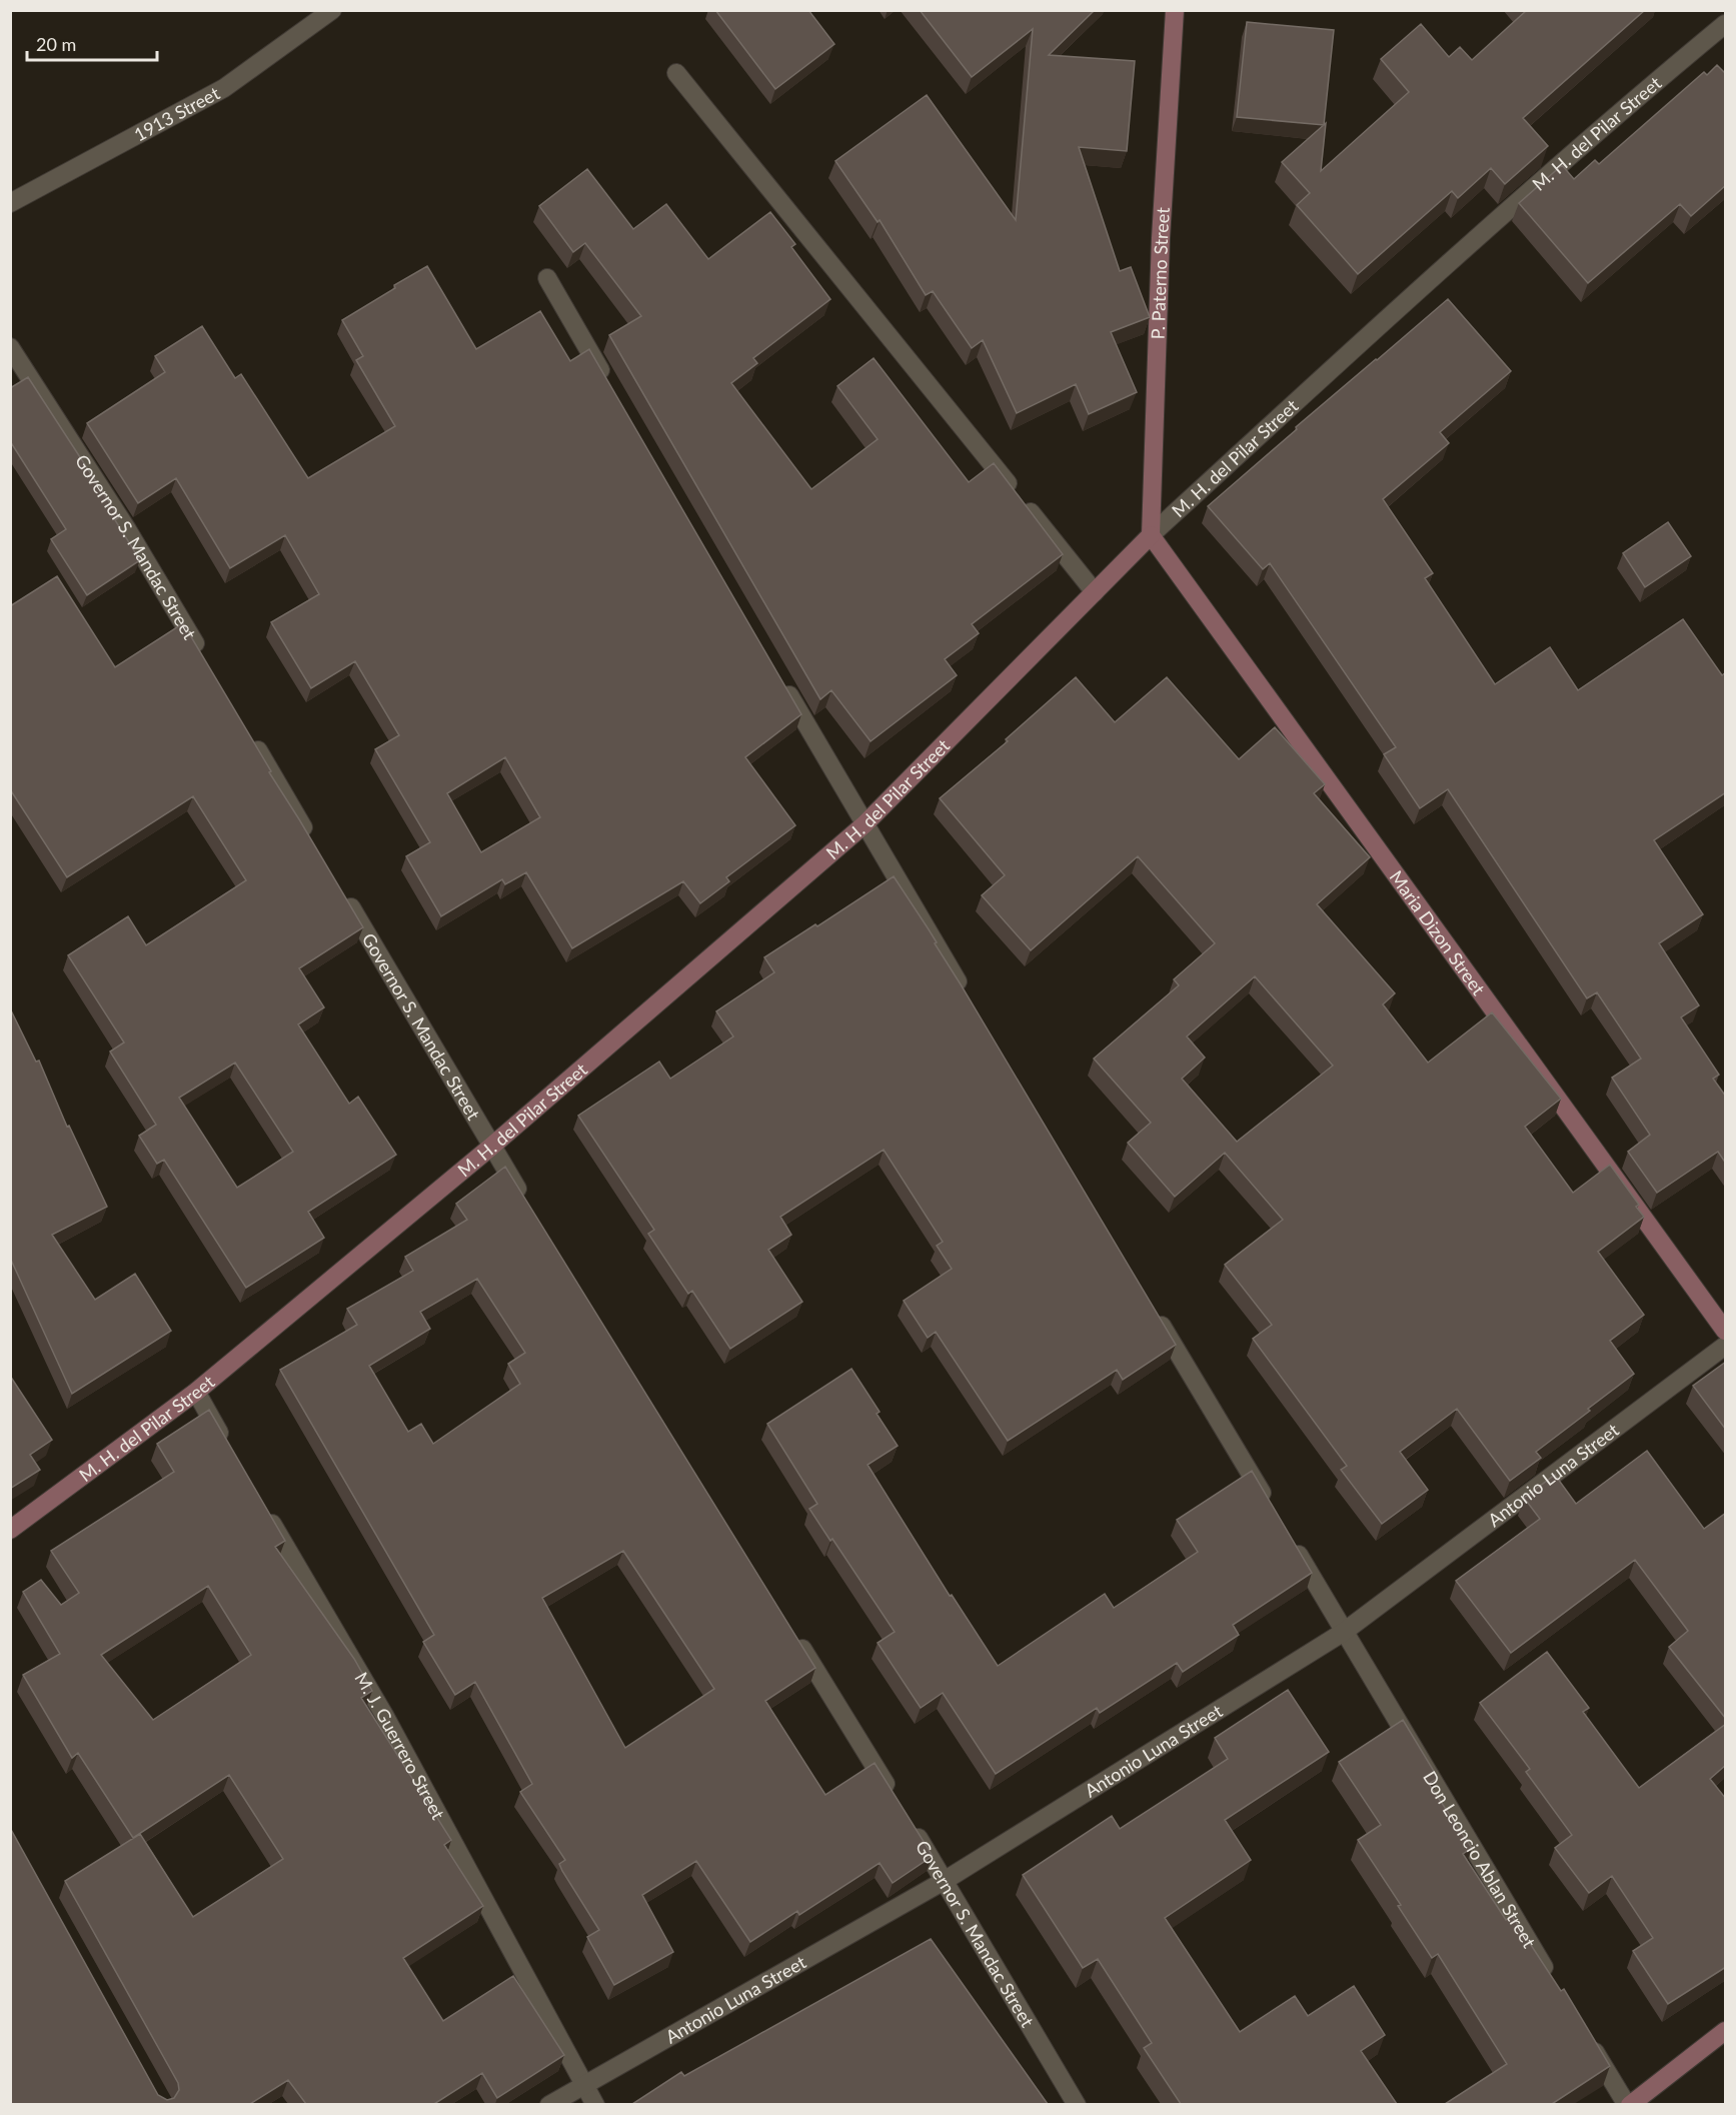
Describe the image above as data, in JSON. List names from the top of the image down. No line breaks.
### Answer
{"streets":{"main road":["M. H. del Pilar Street","P. Paterno Street","Maria Dizon Street"],"street":["1913 Street","Governor S. Mandac Street","Antonio Luna Street","M. J. Guerrero Street","Don Leoncio Ablan Street"]},"crossings":[["M. H. del Pilar Street","P. Paterno Street"],["M. H. del Pilar Street","Governor S. Mandac Street"],["M. H. del Pilar Street","Maria Dizon Street"],["P. Paterno Street","Maria Dizon Street"],["Governor S. Mandac Street","Antonio Luna Street"],["Antonio Luna Street","M. J. Guerrero Street"],["Antonio Luna Street","Don Leoncio Ablan Street"]],"scale_bar":"20 m"}
